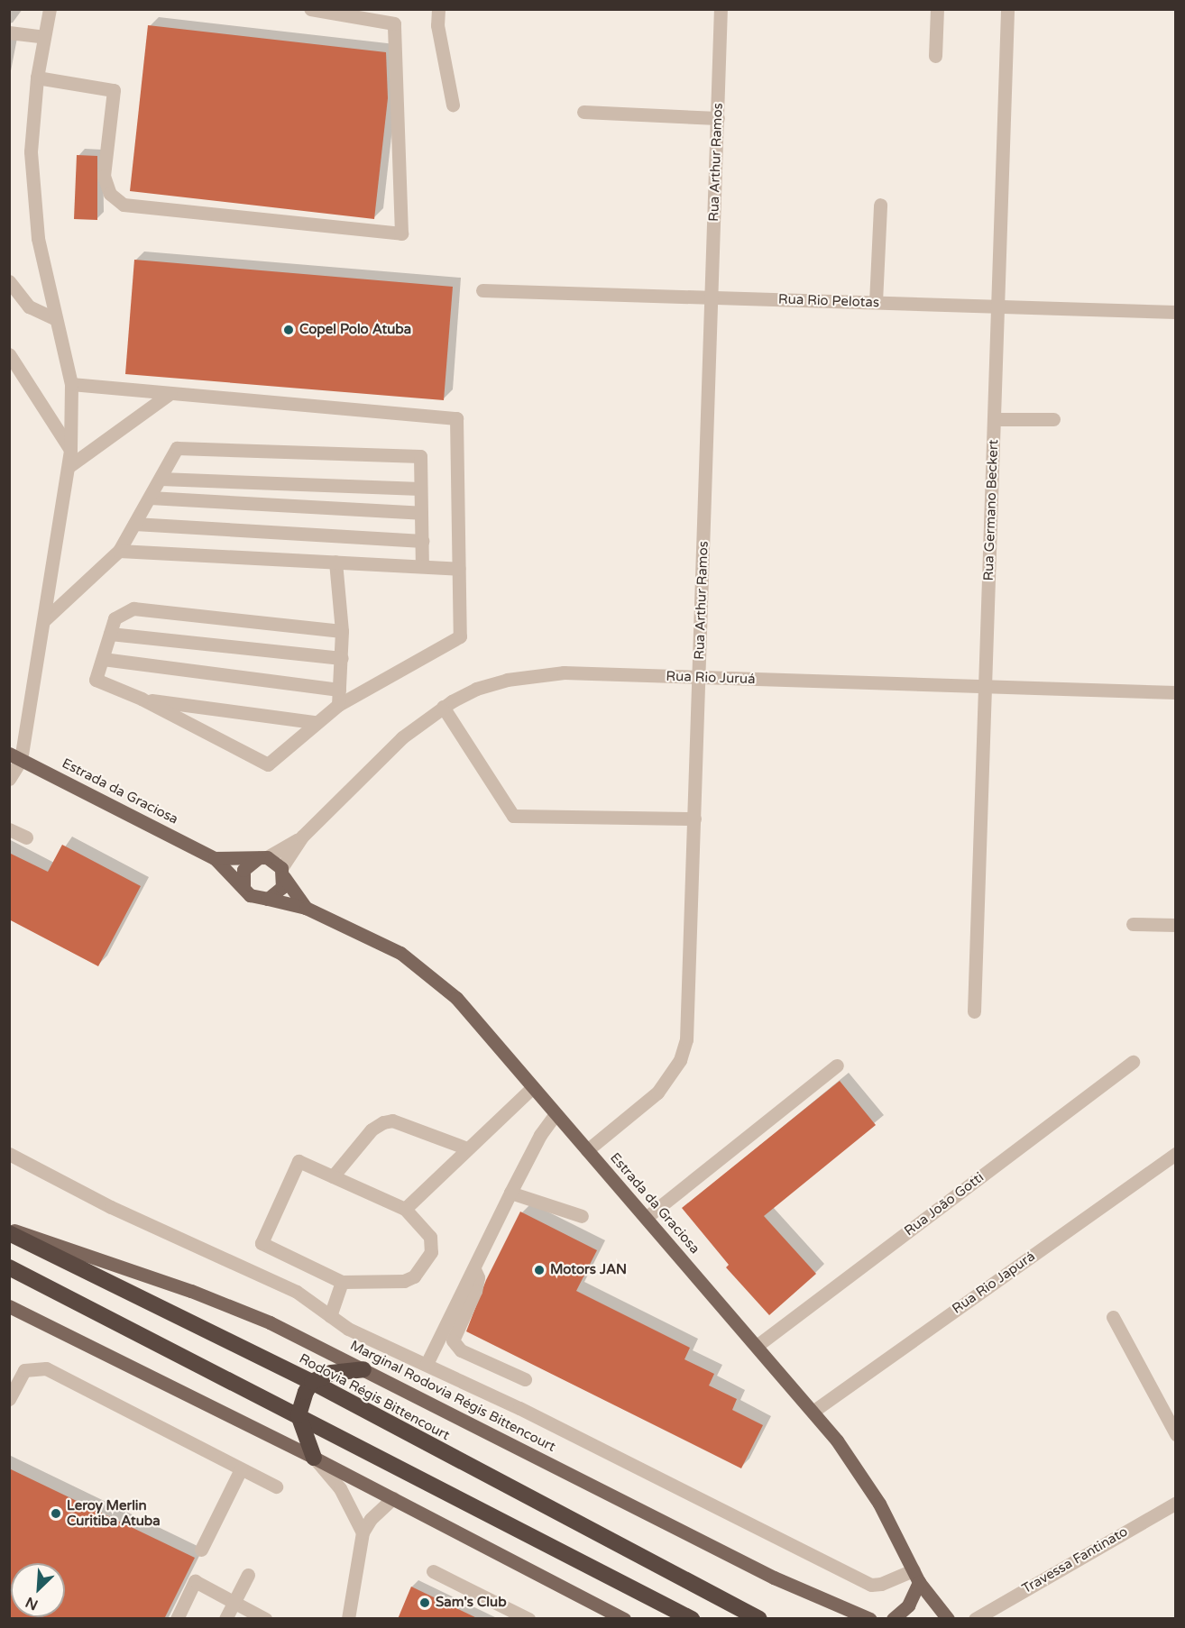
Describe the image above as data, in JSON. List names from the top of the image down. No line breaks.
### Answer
{"streets":{"highway":["Rodovia Régis Bittencourt"],"main road":["Estrada da Graciosa","Marginal Rodovia Régis Bittencourt"],"street":["Rua Arthur Ramos","Rua Rio Pelotas","Rua Germano Beckert","Rua Rio Juruá","Rua João Gotti","Rua Rio Japurá","Travessa Fantinato"]},"crossings":[["Rua Arthur Ramos","Rua Rio Pelotas"],["Rua Arthur Ramos","Rua Rio Juruá"],["Rua Arthur Ramos","Estrada da Graciosa"],["Rua Rio Pelotas","Rua Germano Beckert"],["Rua Germano Beckert","Rua Rio Juruá"],["Rua Rio Juruá","Estrada da Graciosa"],["Estrada da Graciosa","Rua João Gotti"],["Estrada da Graciosa","Rua Rio Japurá"]],"places":["Copel Polo Atuba","Motors JAN","Leroy Merlin Curitiba Atuba","Sam's Club"],"north":"bottom left"}
